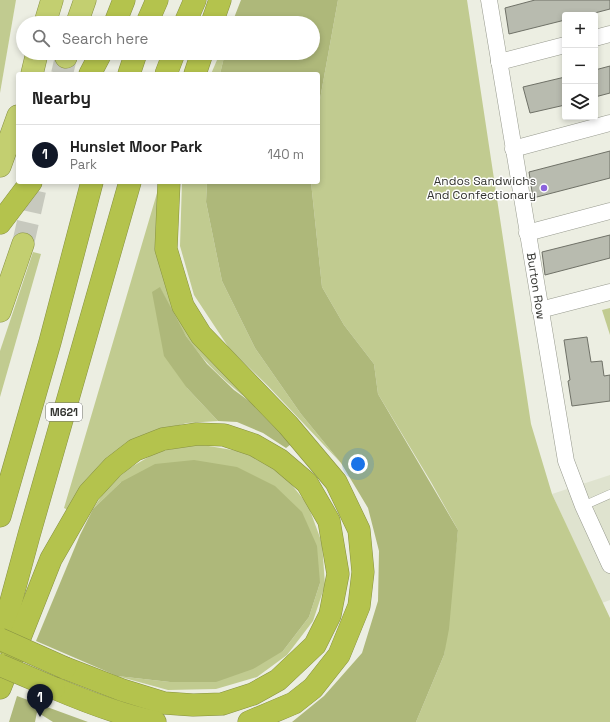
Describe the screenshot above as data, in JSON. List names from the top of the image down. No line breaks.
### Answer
{"streets":{"highway":["M621"],"street":["Burton Row"]},"places":["Andos Sandwichs And Confectionary"],"page":{"map_buttons":["+","−"],"search":"Search here","heading":"Nearby","list":[{"mark":"1","name":"Hunslet Moor Park","note":"Park","value":"140 m"}],"pins":"1"}}
